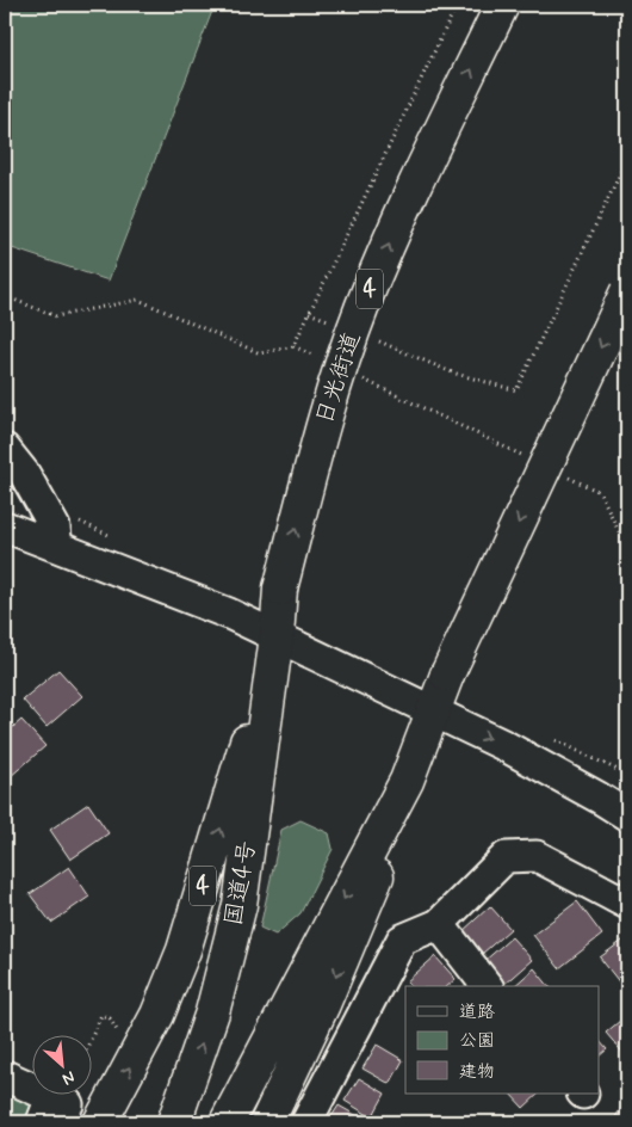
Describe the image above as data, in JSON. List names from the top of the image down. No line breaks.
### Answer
{"streets":{"highway":["4","日光街道","国道4号"]},"crossings":[["4","日光街道"],["4","国道4号"],["日光街道","国道4号"]],"legend":["道路","公園","建物"],"north":"bottom right"}
